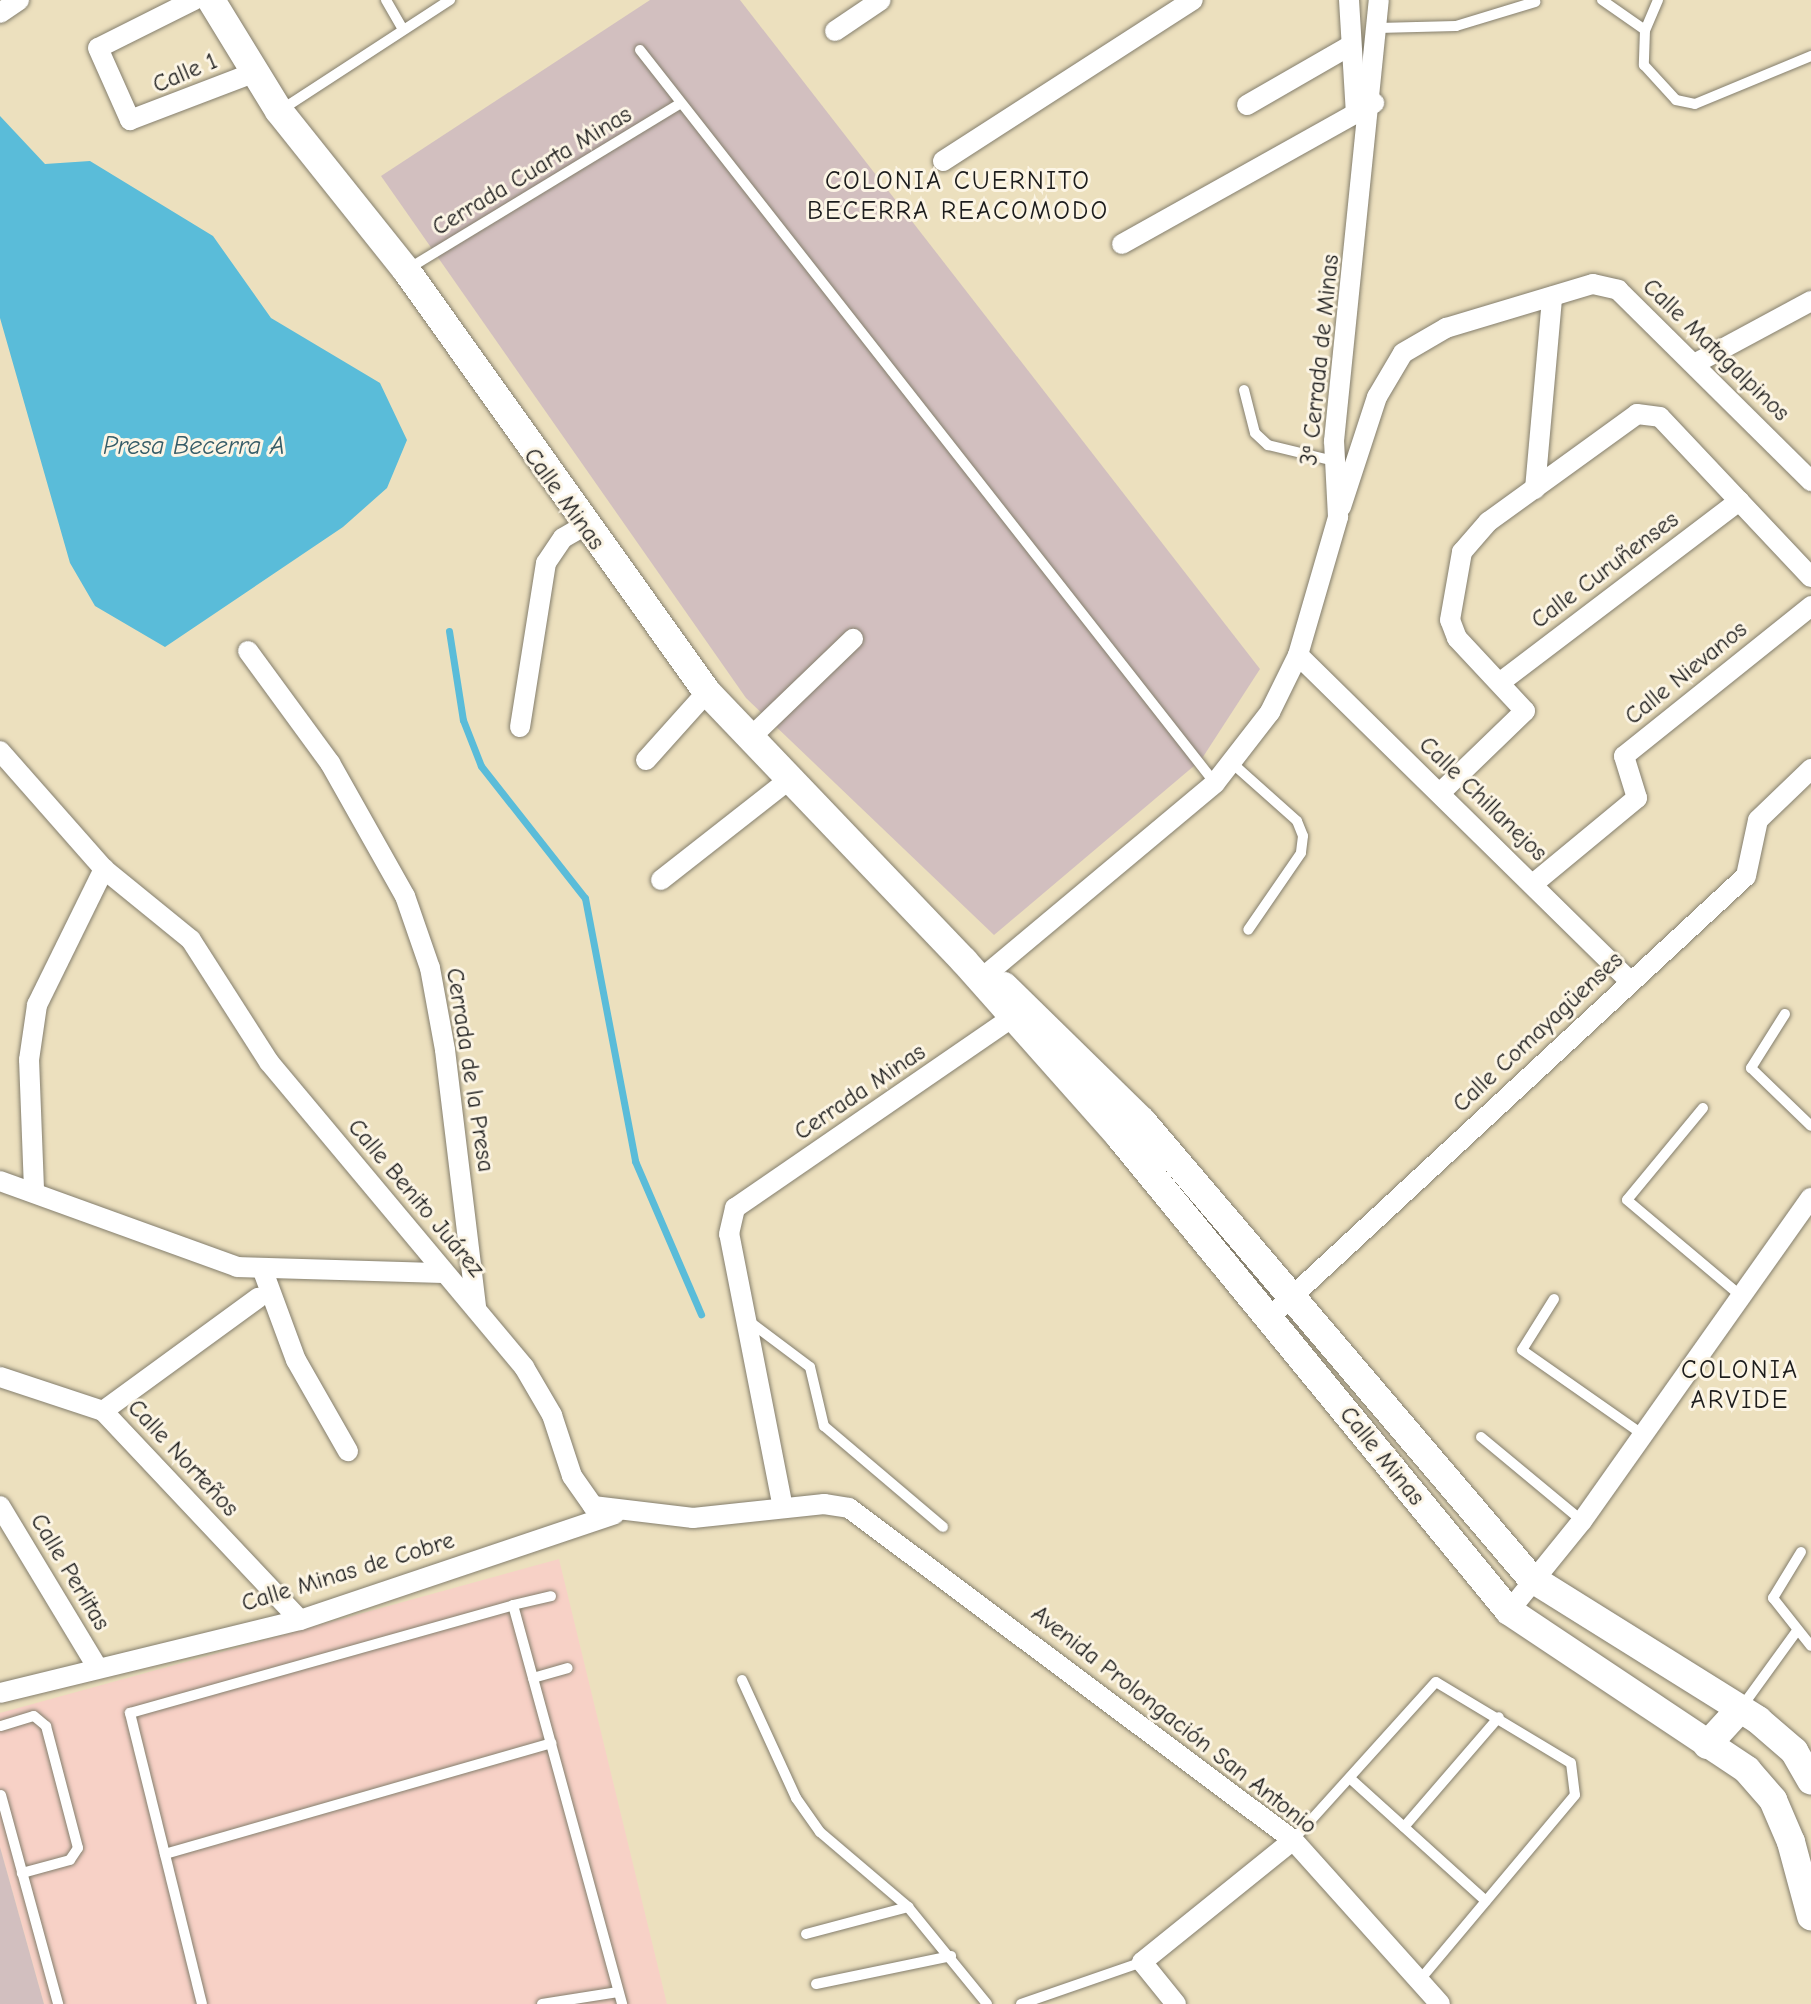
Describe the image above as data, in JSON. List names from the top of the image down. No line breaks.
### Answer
{"streets":{"street":["Calle 1","Calle Matagalpinos","3ª Cerrada de Minas","Calle Minas","Calle Curuñenses","Calle Nievanos","Calle Chillanejos","Calle Comayagüenses","Cerrada de la Presa","Cerrada Minas","Calle Benito Juárez","Calle Norteños","Calle Perlitas","Calle Minas de Cobre","Avenida Prolongación San Antonio"],"lane":["Cerrada Cuarta Minas"]},"crossings":[["Calle 1","Calle Minas"],["Cerrada Cuarta Minas","Calle Minas"],["3ª Cerrada de Minas","Calle Minas"],["3ª Cerrada de Minas","Calle Chillanejos"],["Calle Minas","Calle Comayagüenses"],["Calle Minas","Cerrada Minas"],["Calle Nievanos","Calle Chillanejos"],["Calle Chillanejos","Calle Comayagüenses"],["Cerrada de la Presa","Calle Benito Juárez"],["Calle Benito Juárez","Calle Minas de Cobre"],["Calle Benito Juárez","Avenida Prolongación San Antonio"],["Calle Norteños","Calle Minas de Cobre"],["Calle Perlitas","Calle Minas de Cobre"]],"districts":["COLONIA CUERNITO BECERRA REACOMODO","COLONIA ARVIDE"],"water":["Presa Becerra A"]}
